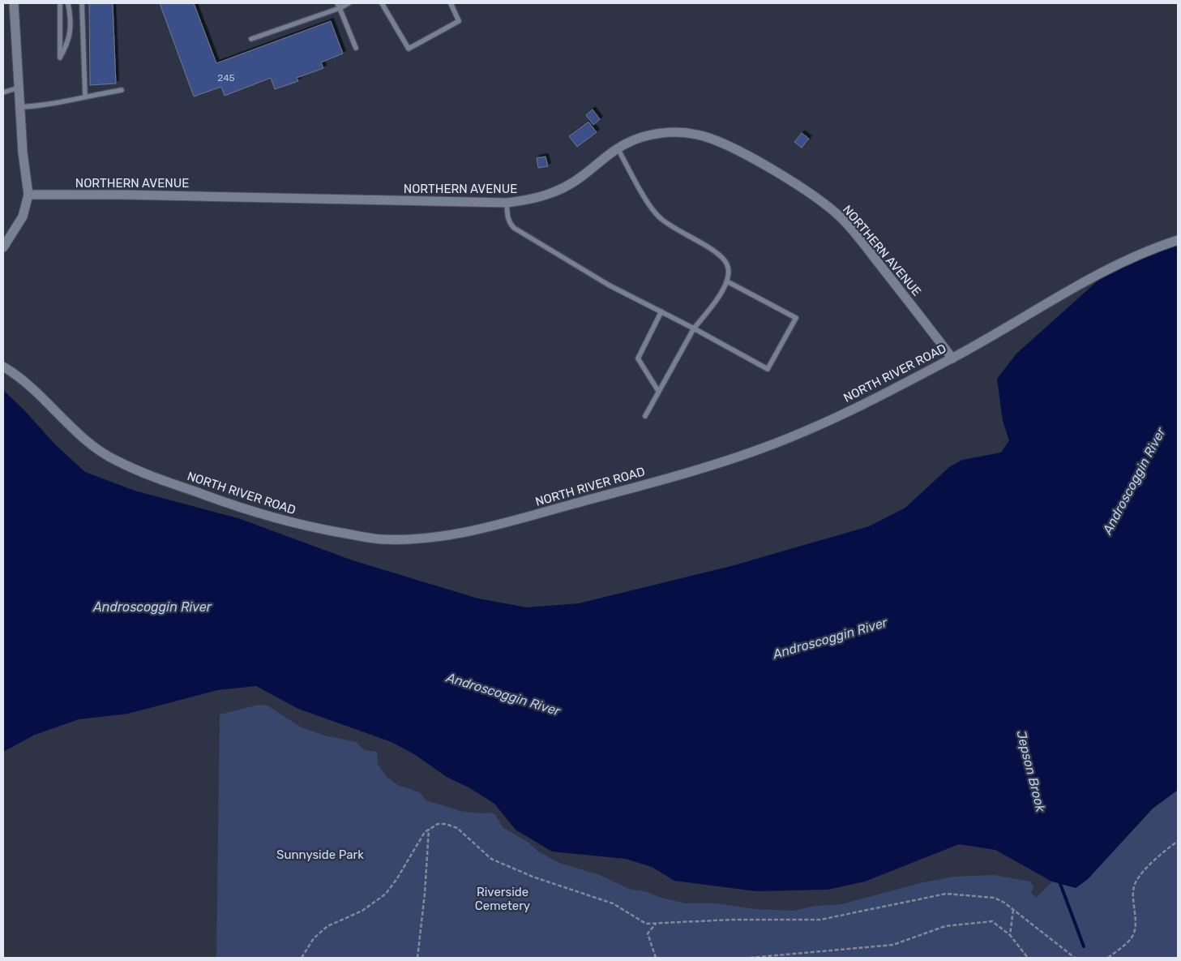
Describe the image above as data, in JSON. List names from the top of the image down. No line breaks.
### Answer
{"streets":{"street":["NORTHERN AVENUE","NORTH RIVER ROAD"]},"crossings":[["NORTHERN AVENUE","NORTH RIVER ROAD"]],"water":["Androscoggin River","Jepson Brook"],"parks":["Sunnyside Park","Riverside Cemetery"],"house_numbers":["245"]}
